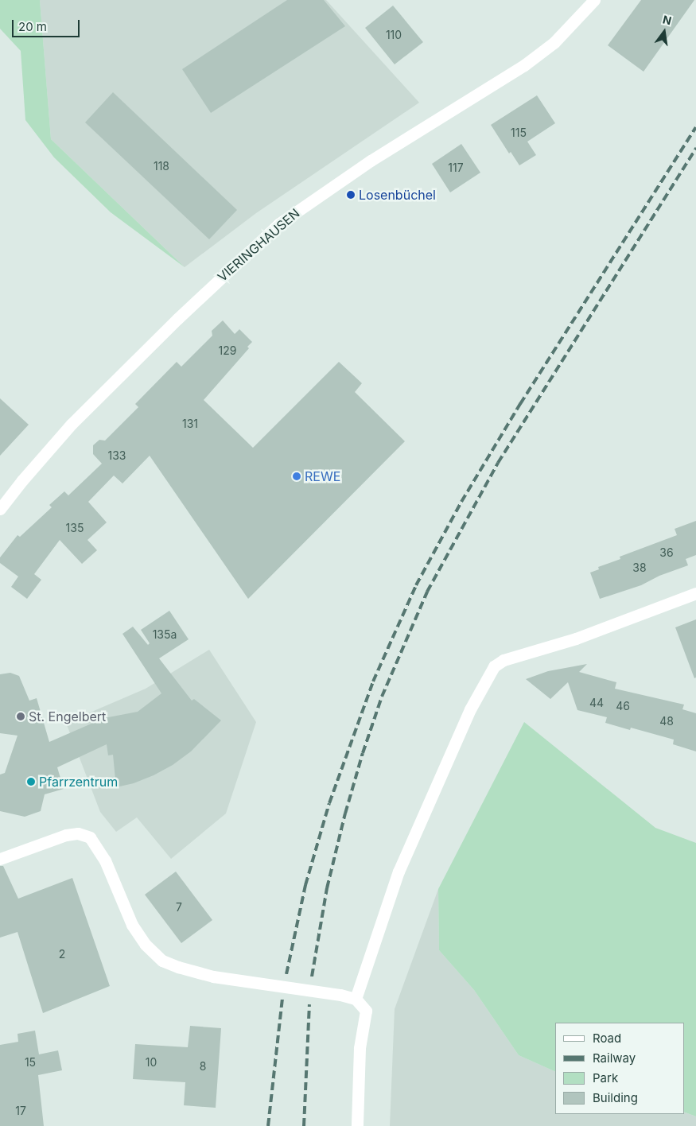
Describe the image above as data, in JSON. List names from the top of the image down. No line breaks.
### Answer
{"streets":{"street":["VIERINGHAUSEN"]},"places":["Losenbüchel","REWE","St. Engelbert","Pfarrzentrum"],"house_numbers":["110","115","118","117","129","131","133","135","36","38","135a","44","46","48","7","2","15","10","8","17"],"legend":["Road","Railway","Park","Building"],"scale_bar":"20 m","north":"top"}
